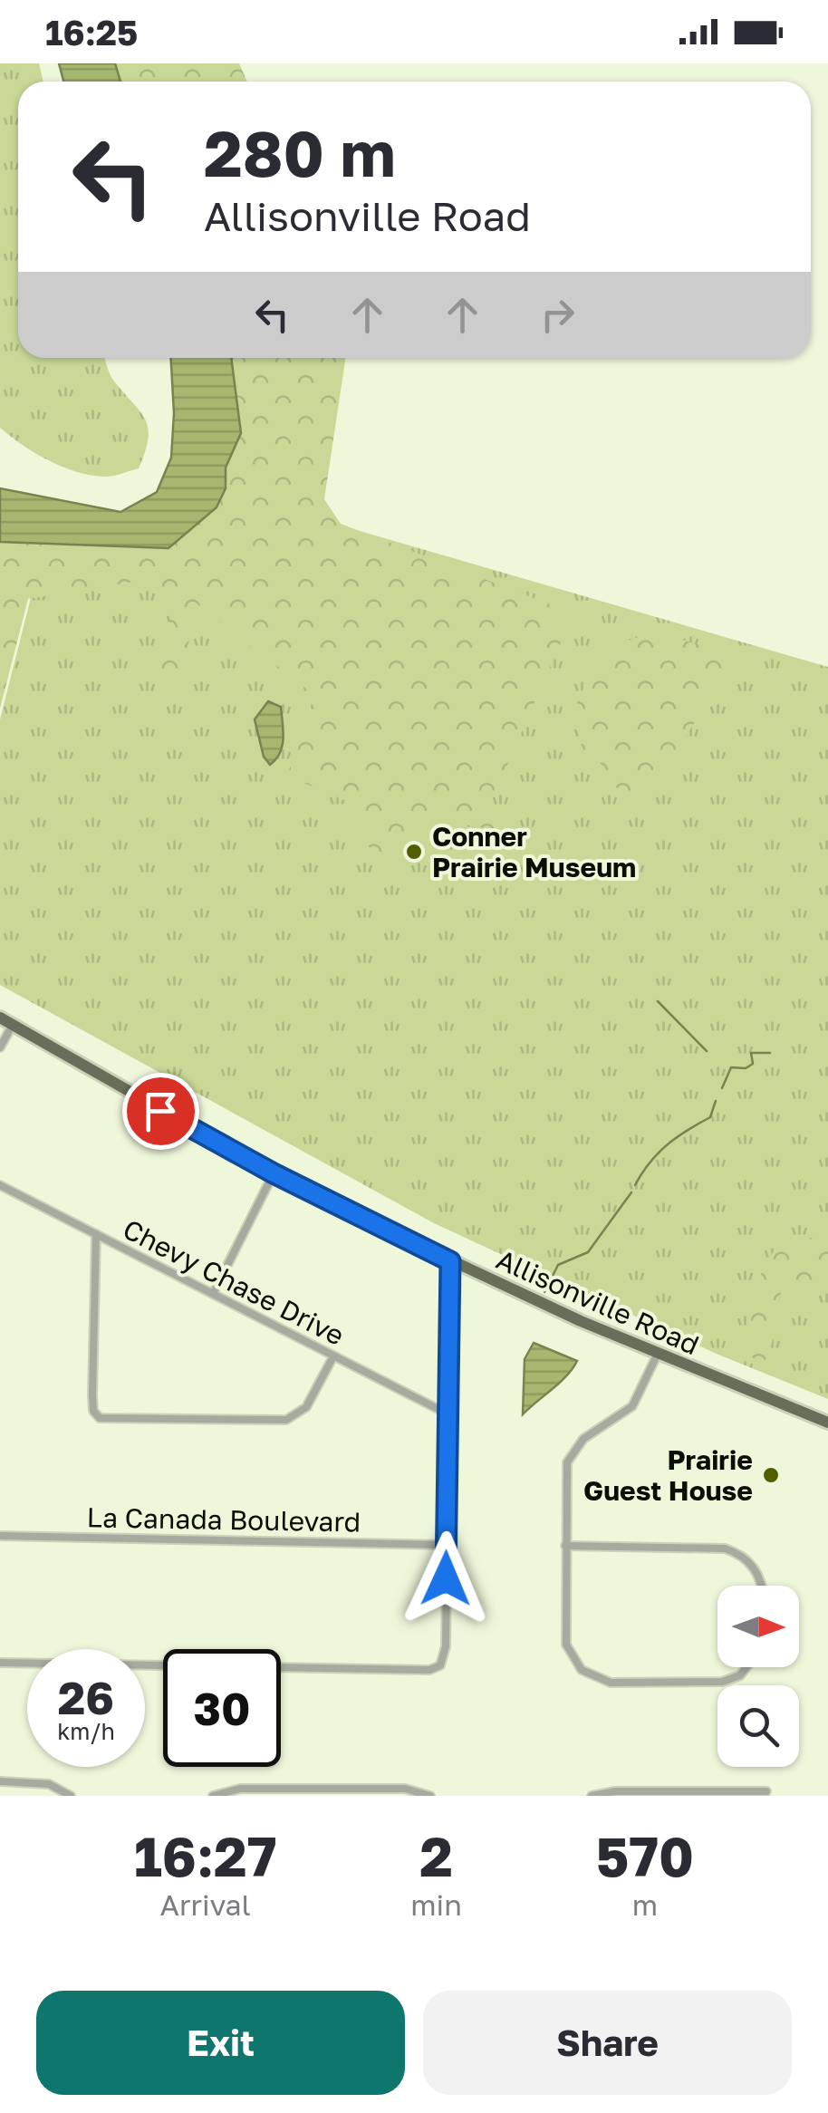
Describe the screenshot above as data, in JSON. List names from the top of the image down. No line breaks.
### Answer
{"streets":{"main road":["Allisonville Road"],"street":["Chevy Chase Drive","La Canada Boulevard"]},"places":["Conner Prairie Museum","Prairie Guest House"],"north":"right","page":{"status":"16:25","turn":["280 m","Allisonville Road"],"speed":"26 km/h","limit":"30","eta":["16:27","Arrival","2","min","570","m"],"buttons":["Exit","Share"]}}
